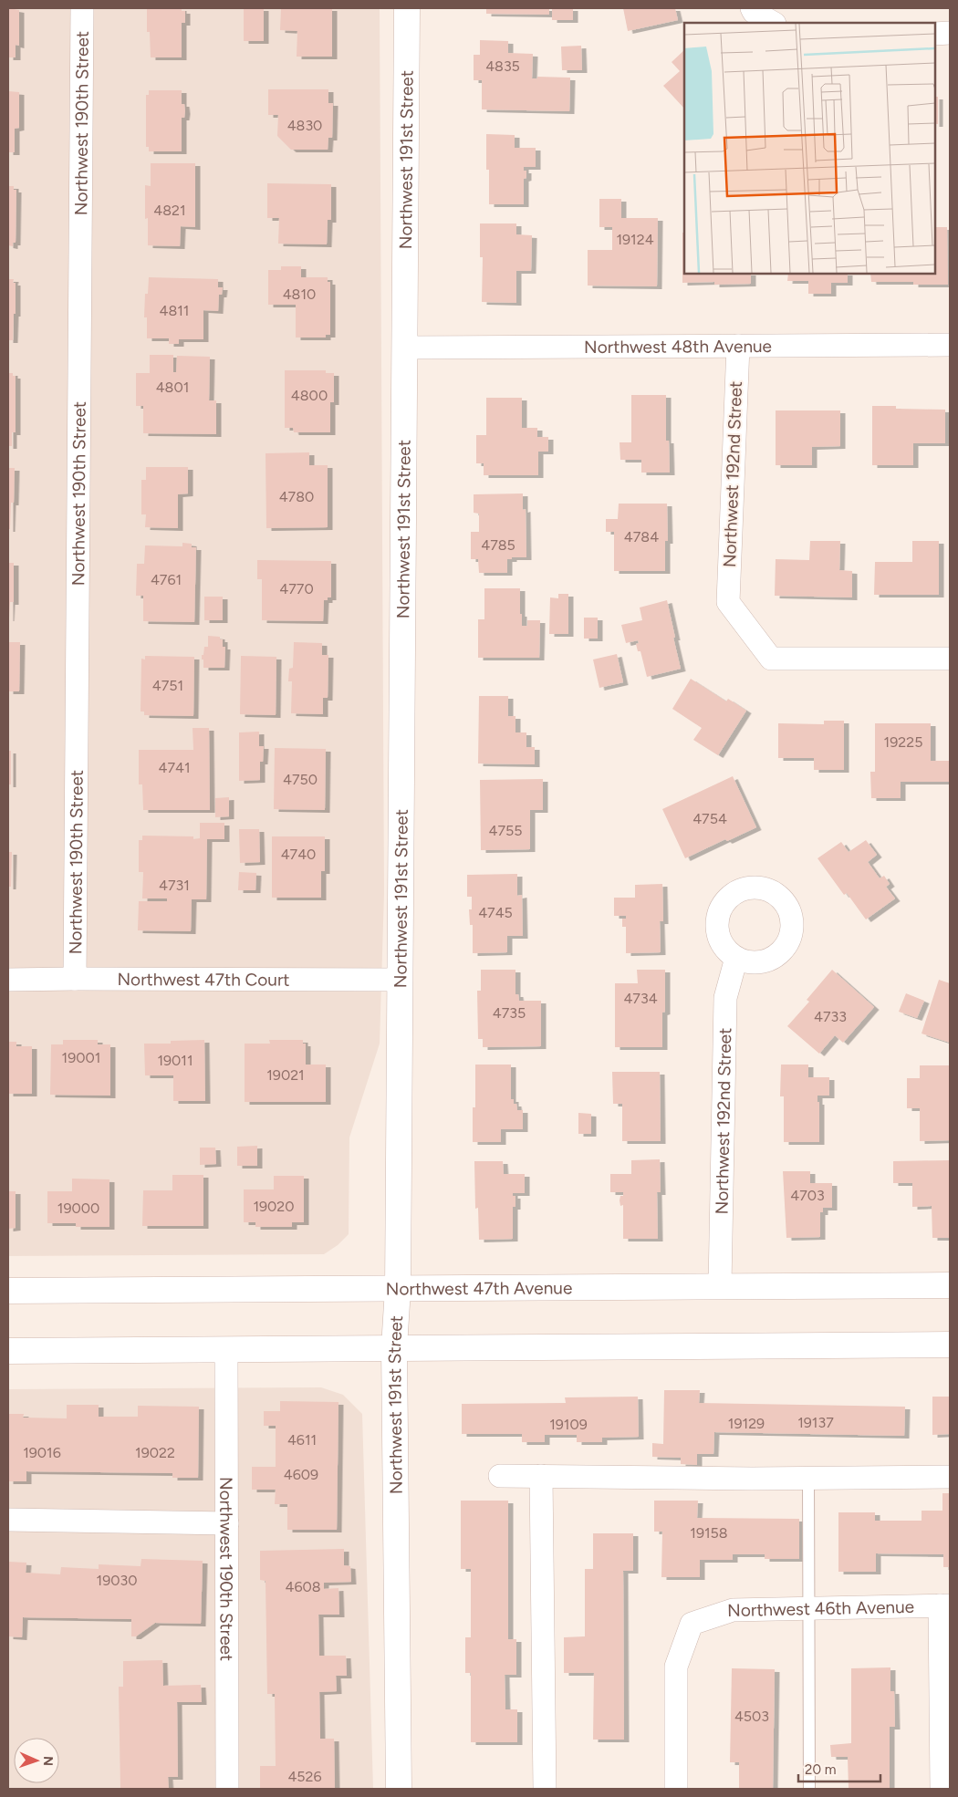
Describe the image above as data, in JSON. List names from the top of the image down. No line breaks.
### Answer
{"streets":{"main road":["Northwest 191st Street","Northwest 47th Avenue"],"street":["Northwest 190th Street","Northwest 48th Avenue","Northwest 192nd Street","Northwest 47th Court","Northwest 46th Avenue"]},"crossings":[["Northwest 190th Street","Northwest 47th Court"],["Northwest 191st Street","Northwest 48th Avenue"],["Northwest 191st Street","Northwest 47th Court"],["Northwest 191st Street","Northwest 47th Avenue"],["Northwest 48th Avenue","Northwest 192nd Street"],["Northwest 192nd Street","Northwest 47th Avenue"]],"house_numbers":["4835","4830","4821","19124","4810","4811","4801","4800","4780","4784","4785","4761","4770","4751","19225","4741","4750","4754","4755","4740","4731","4745","4734","4735","4733","19001","19011","19021","4703","19020","19000","19137","19129","19109","4611","19016","19022","4609","19158","19030","4608","4503","4526"],"scale_bar":"20 m","north":"right"}
